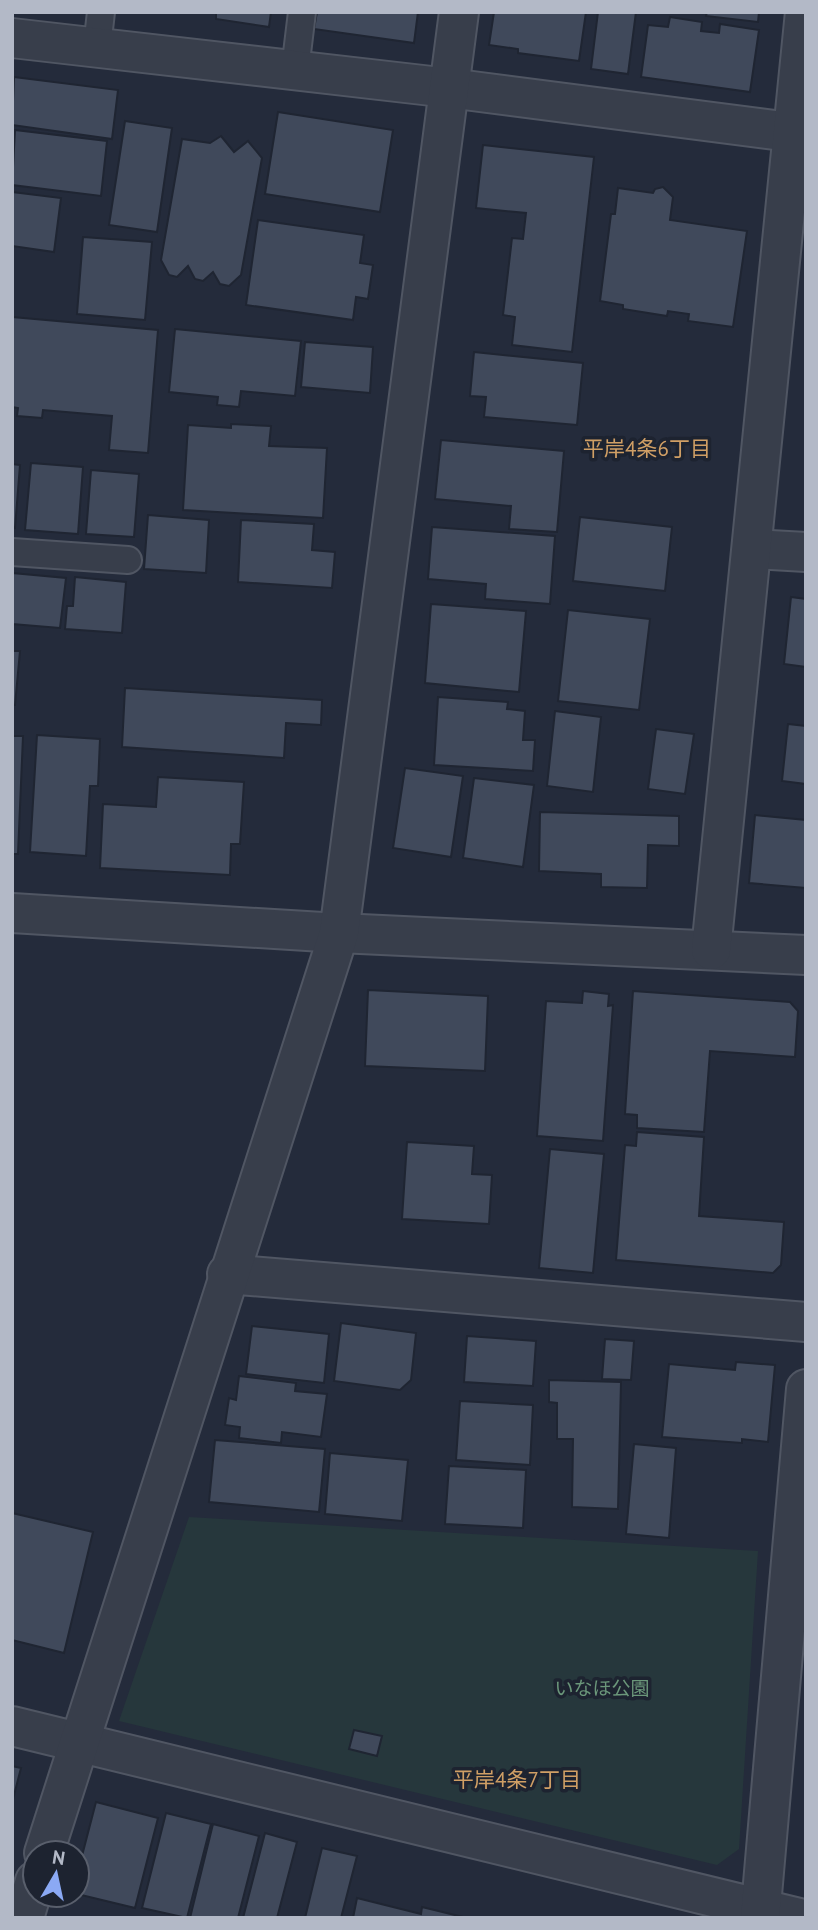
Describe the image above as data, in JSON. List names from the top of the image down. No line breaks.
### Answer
{"districts":["平岸4条6丁目","平岸4条7丁目"],"parks":["いなほ公園"],"north":"top"}
